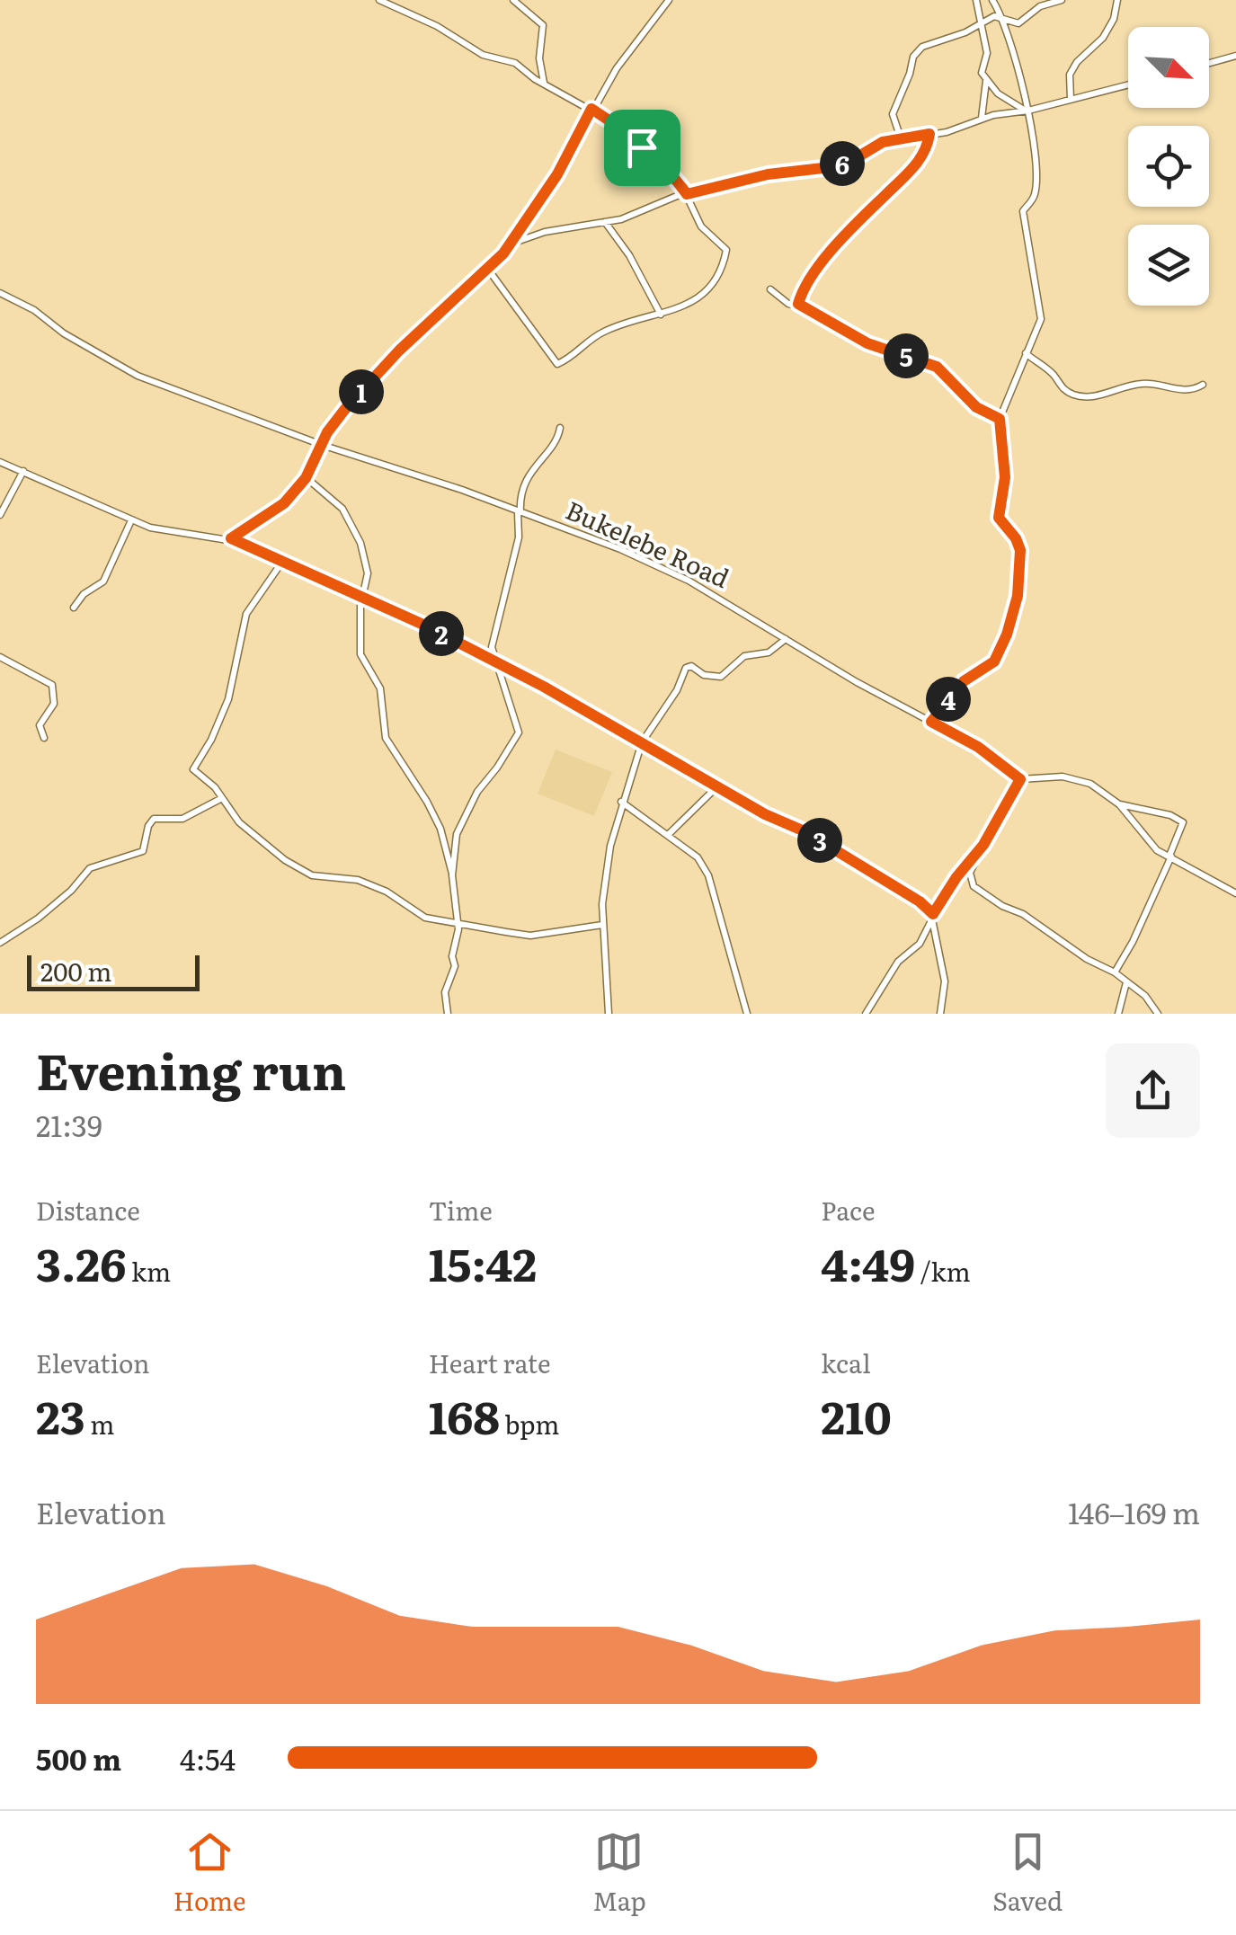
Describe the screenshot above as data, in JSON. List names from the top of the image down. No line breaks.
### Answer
{"streets":{"street":["Bukelebe Road"]},"scale_bar":"200 m","north":"bottom right","page":{"pins":["6","5","1","2","4","3"],"scale":"200 m","heading":["Evening run","21:39"],"stats":[["Distance","3.26 km"],["Time","15:42"],["Pace","4:49 /km"],["Elevation","23 m"],["Heart rate","168 bpm"],["kcal","210"]],"chart":["Elevation","146–169 m"],"list":[{"name":"500 m","note":"4:54"}],"tabs":["Home","Map","Saved"]}}
